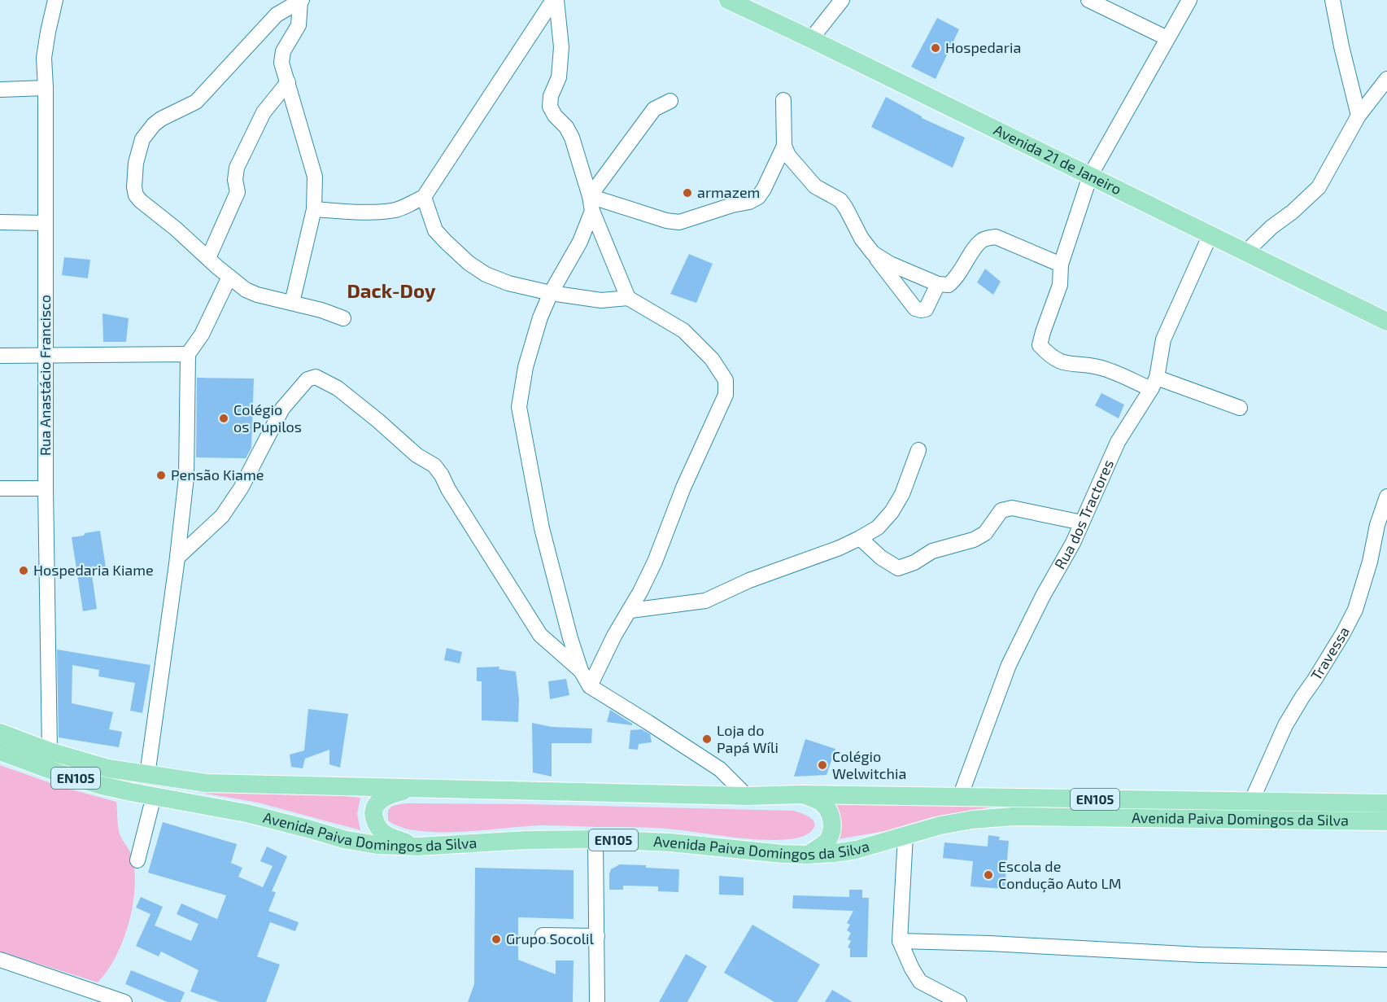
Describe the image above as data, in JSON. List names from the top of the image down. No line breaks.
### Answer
{"streets":{"main road":["Avenida 21 de Janeiro","EN105","Avenida Paiva Domingos da Silva"],"street":["Rua Anastácio Francisco","Rua dos Tractores","Travessa"]},"crossings":[["Avenida 21 de Janeiro","Rua dos Tractores"],["Rua Anastácio Francisco","Avenida Paiva Domingos da Silva"],["Rua dos Tractores","Avenida Paiva Domingos da Silva"],["Travessa","Avenida Paiva Domingos da Silva"]],"districts":["Dack-Doy"],"places":["Hospedaria","armazem","Colégio os Pupilos","Pensão Kiame","Hospedaria Kiame","Loja do Papá Wíli","Colégio Welwitchia","Escola de Condução Auto LM","Grupo Socolil"]}
